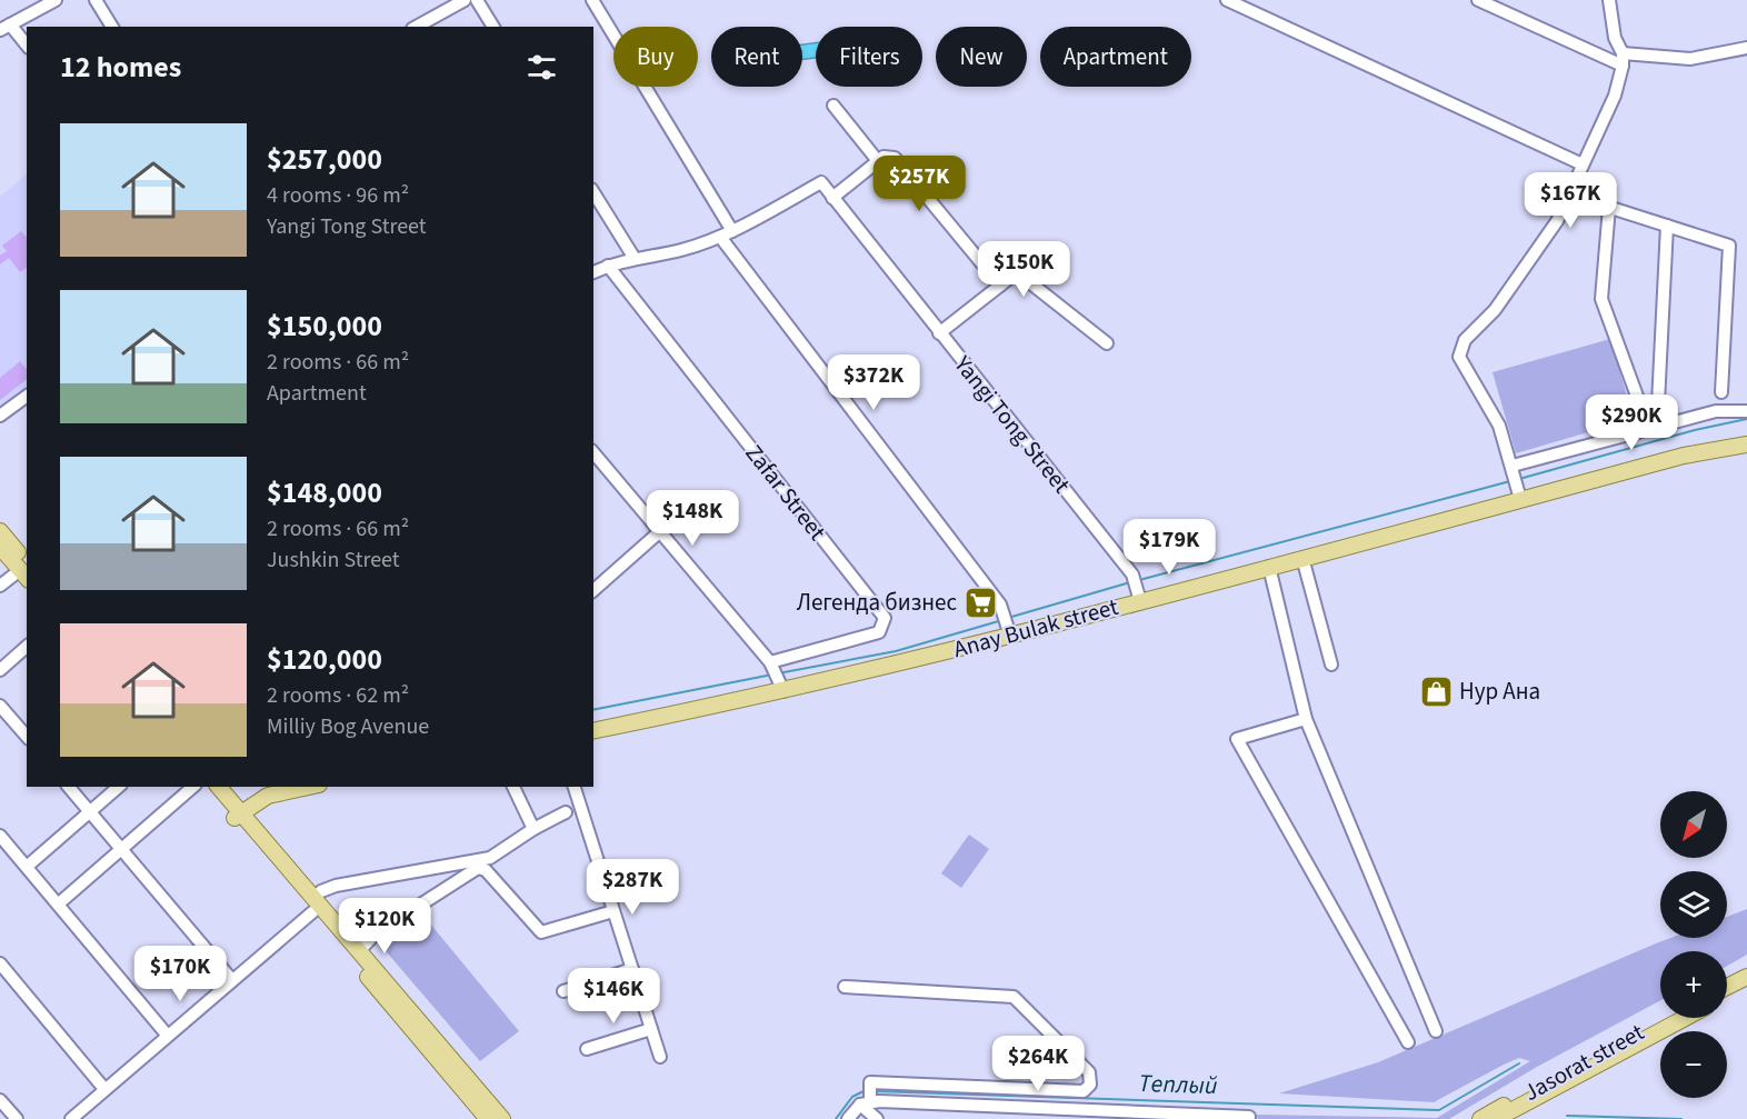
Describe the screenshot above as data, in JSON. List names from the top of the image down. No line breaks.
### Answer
{"streets":{"main road":["Anay Bulak street","Jasorat street"],"street":["Yangi Tong Street","Zafar Street"]},"crossings":[["Yangi Tong Street","Anay Bulak street"]],"water":["Теплый"],"places":{"supermarket":["Легенда бизнес"],"shop":["Нур Ана"]},"north":"bottom left","page":{"chip":["Buy","Rent","Filters","New","Apartment"],"heading":"12 homes","list":[{"name":"$257,000","note":"4 rooms · 96 m² · Yangi Tong Street"},{"name":"$150,000","note":"2 rooms · 66 m² · Apartment"},{"name":"$148,000","note":"2 rooms · 66 m² · Jushkin Street"},{"name":"$120,000","note":"2 rooms · 62 m² · Milliy Bog Avenue"}],"price":["$257K","$167K","$150K","$372K","$290K","$148K","$179K","$287K","$120K","$170K","$146K","$264K"],"map_buttons":["+","−"]}}
